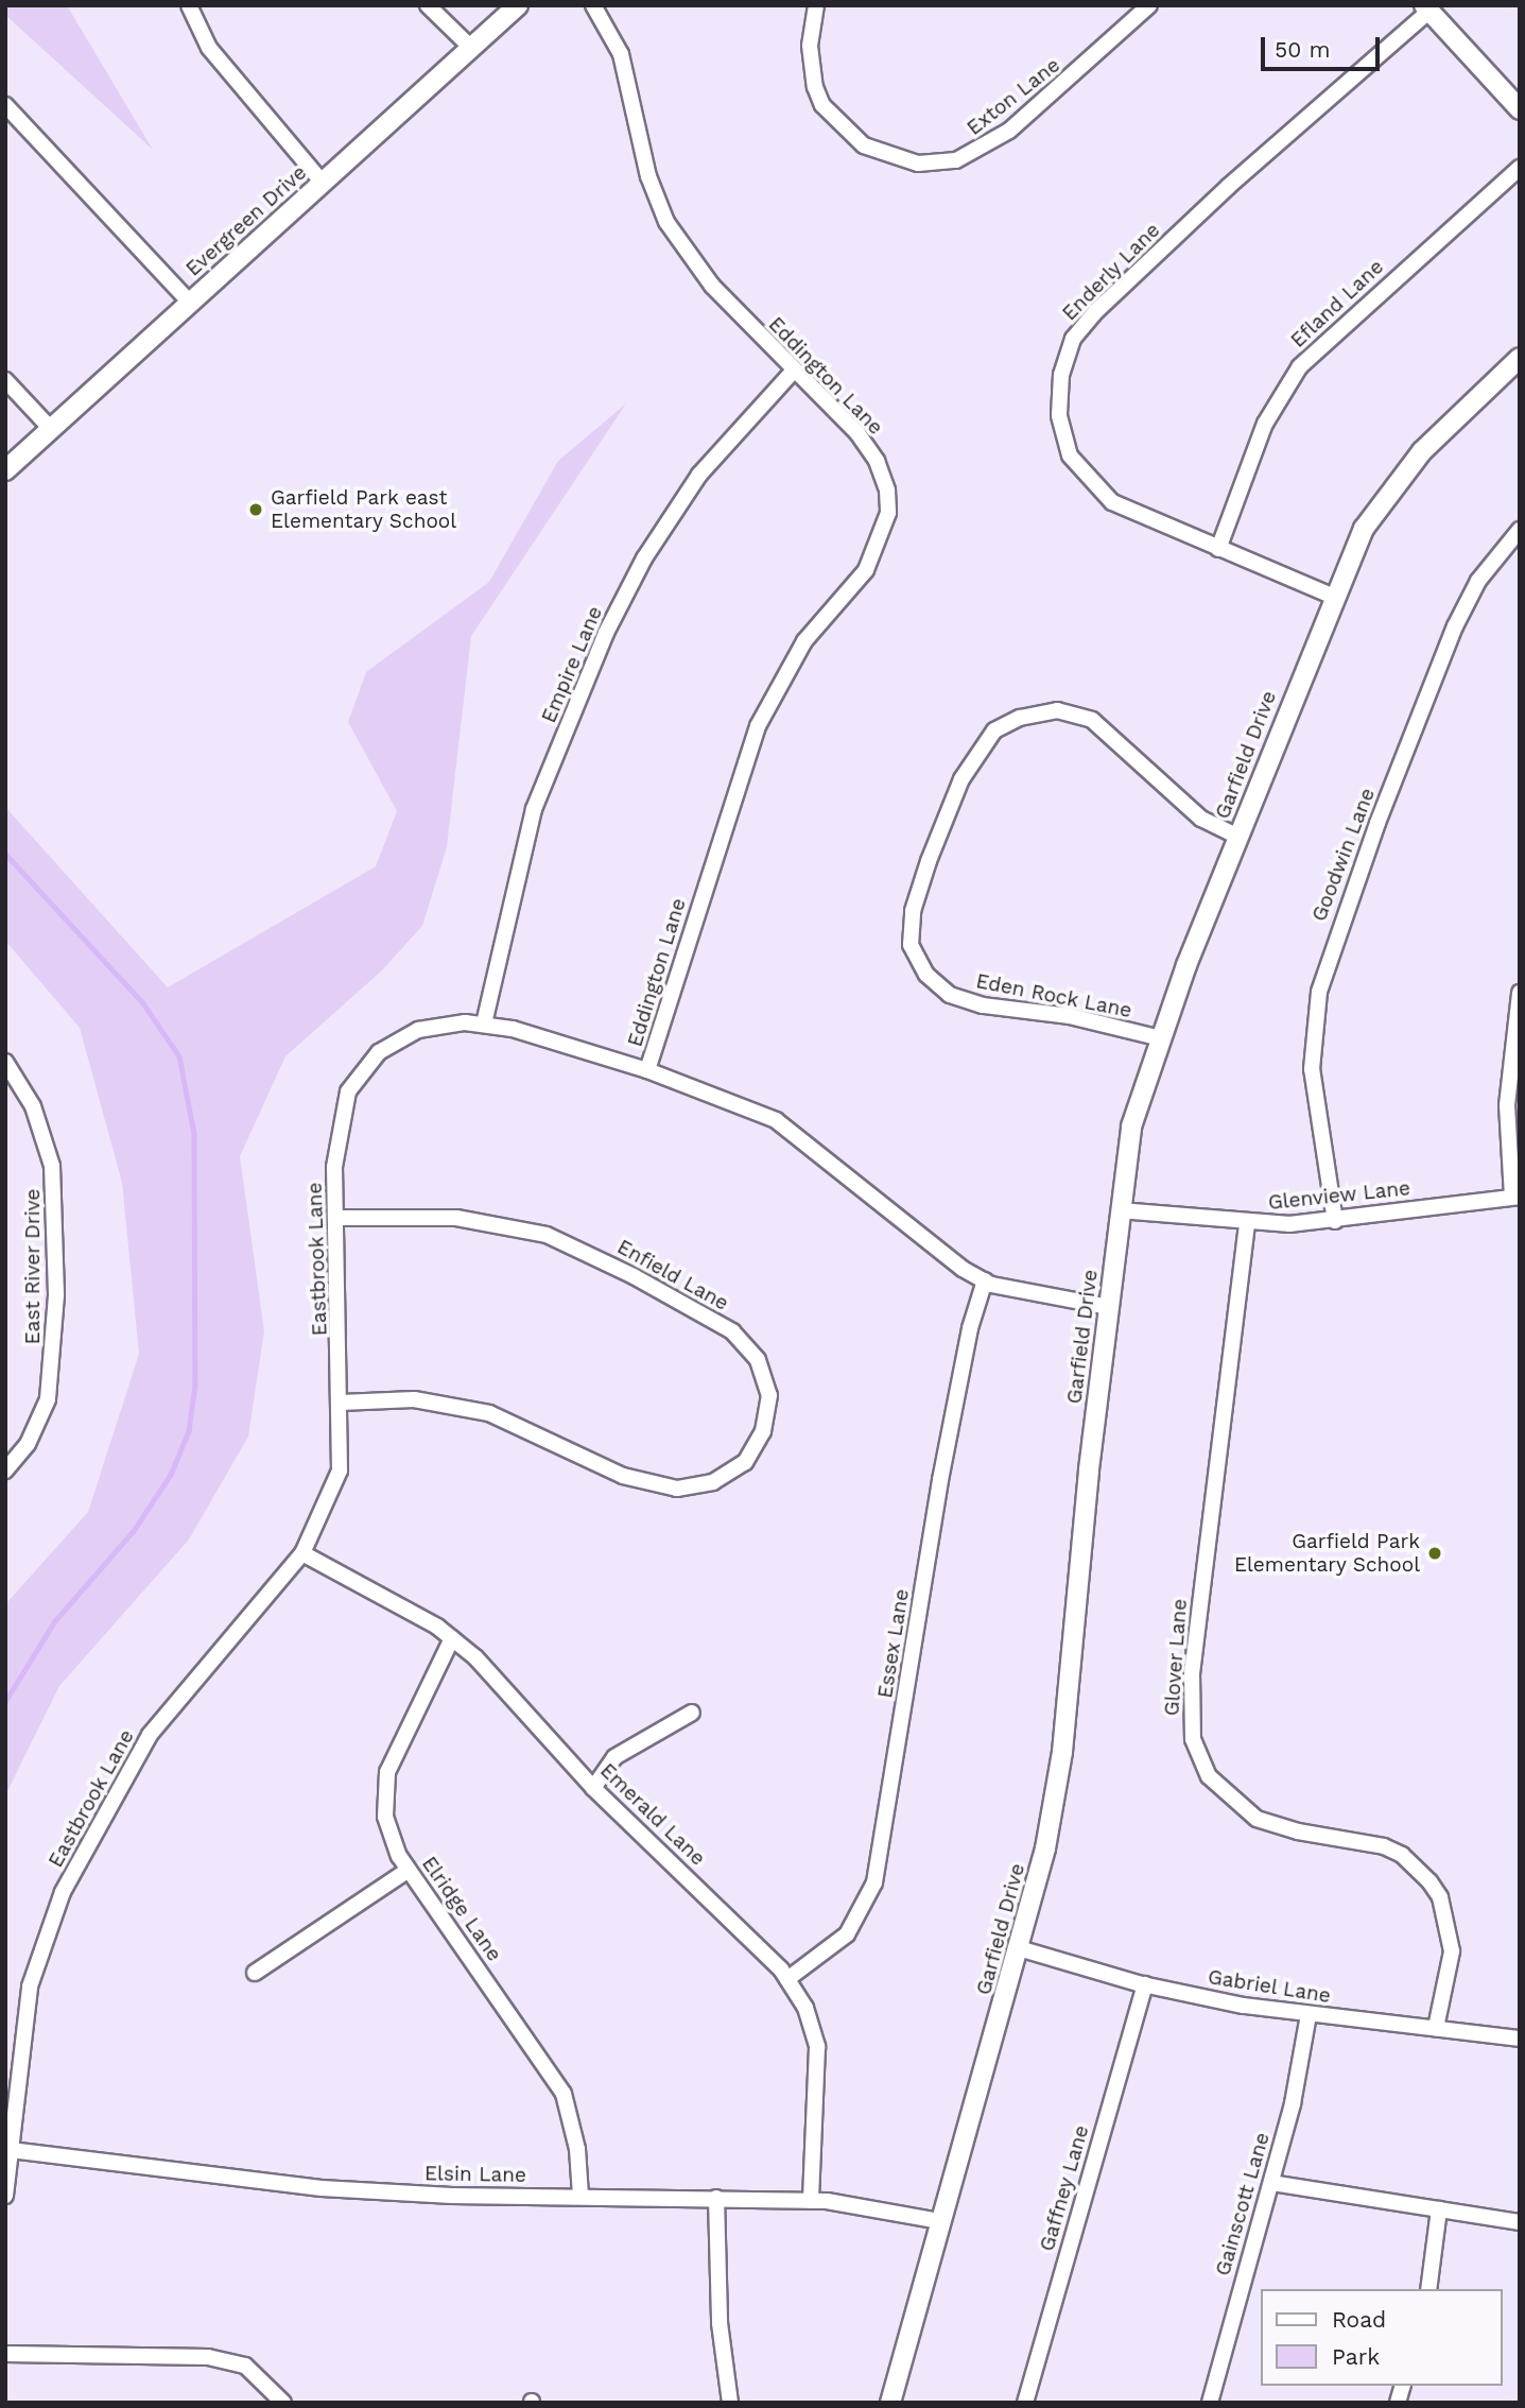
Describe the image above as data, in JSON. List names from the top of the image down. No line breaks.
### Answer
{"streets":{"street":["Exton Lane","Evergreen Drive","Enderly Lane","Efland Lane","Eddington Lane","Empire Lane","Garfield Drive","Goodwin Lane","Eden Rock Lane","Glenview Lane","Eastbrook Lane","East River Drive","Enfield Lane","Essex Lane","Glover Lane","Emerald Lane","Elridge Lane","Gabriel Lane","Elsin Lane","Gaffney Lane","Gainscott Lane"]},"crossings":[["Enderly Lane","Efland Lane"],["Enderly Lane","Garfield Drive"],["Eddington Lane","Empire Lane"],["Eddington Lane","Eastbrook Lane"],["Empire Lane","Eastbrook Lane"],["Garfield Drive","Eden Rock Lane"],["Garfield Drive","Glenview Lane"],["Garfield Drive","Eastbrook Lane"],["Garfield Drive","Gabriel Lane"],["Garfield Drive","Elsin Lane"],["Goodwin Lane","Glenview Lane"],["Glenview Lane","Glover Lane"],["Eastbrook Lane","Enfield Lane"],["Eastbrook Lane","Essex Lane"],["Eastbrook Lane","Emerald Lane"],["Eastbrook Lane","Elsin Lane"],["Essex Lane","Emerald Lane"],["Glover Lane","Gabriel Lane"],["Emerald Lane","Elridge Lane"],["Emerald Lane","Elsin Lane"],["Elridge Lane","Elsin Lane"],["Gabriel Lane","Gaffney Lane"],["Gabriel Lane","Gainscott Lane"]],"places":["Garfield Park east Elementary School","Garfield Park Elementary School"],"legend":["Road","Park"],"scale_bar":"50 m"}
